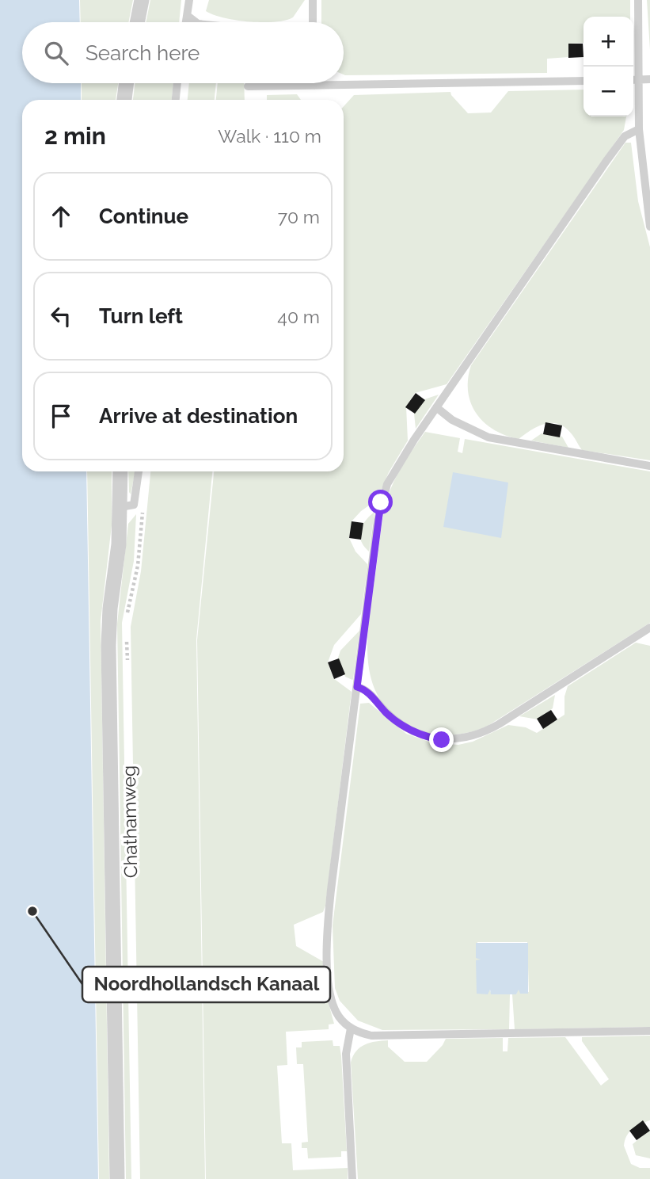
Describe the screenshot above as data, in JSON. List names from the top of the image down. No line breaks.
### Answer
{"streets":{"street":["Chathamweg"]},"places":["Noordhollandsch Kanaal"],"page":{"map_buttons":["+","−"],"search":"Search here","heading":["2 min","Walk · 110 m"],"list":[["Continue","70 m"],["Turn left","40 m"],"Arrive at destination"]}}
